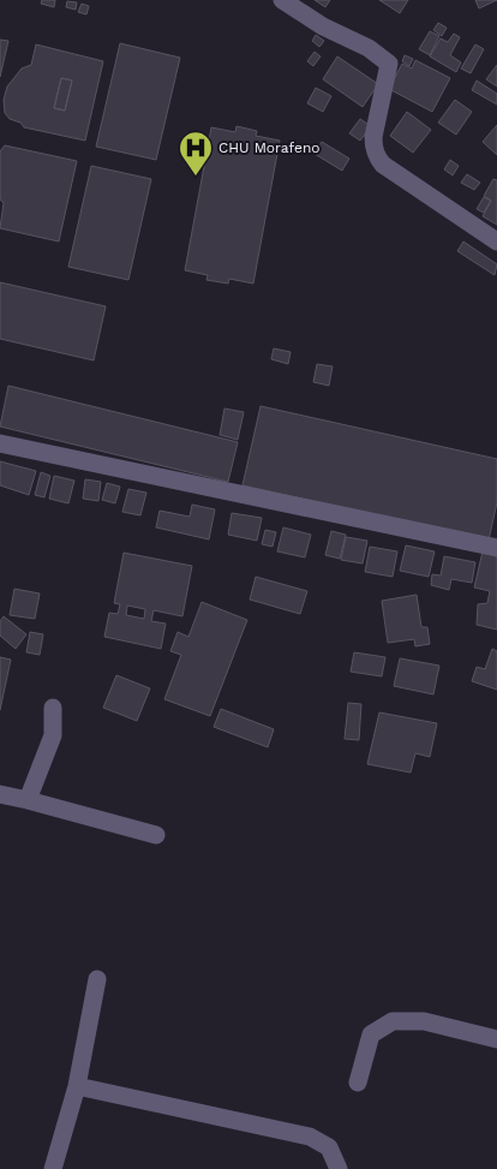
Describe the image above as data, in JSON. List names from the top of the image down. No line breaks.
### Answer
{"places":{"hospital":["CHU Morafeno"]}}
